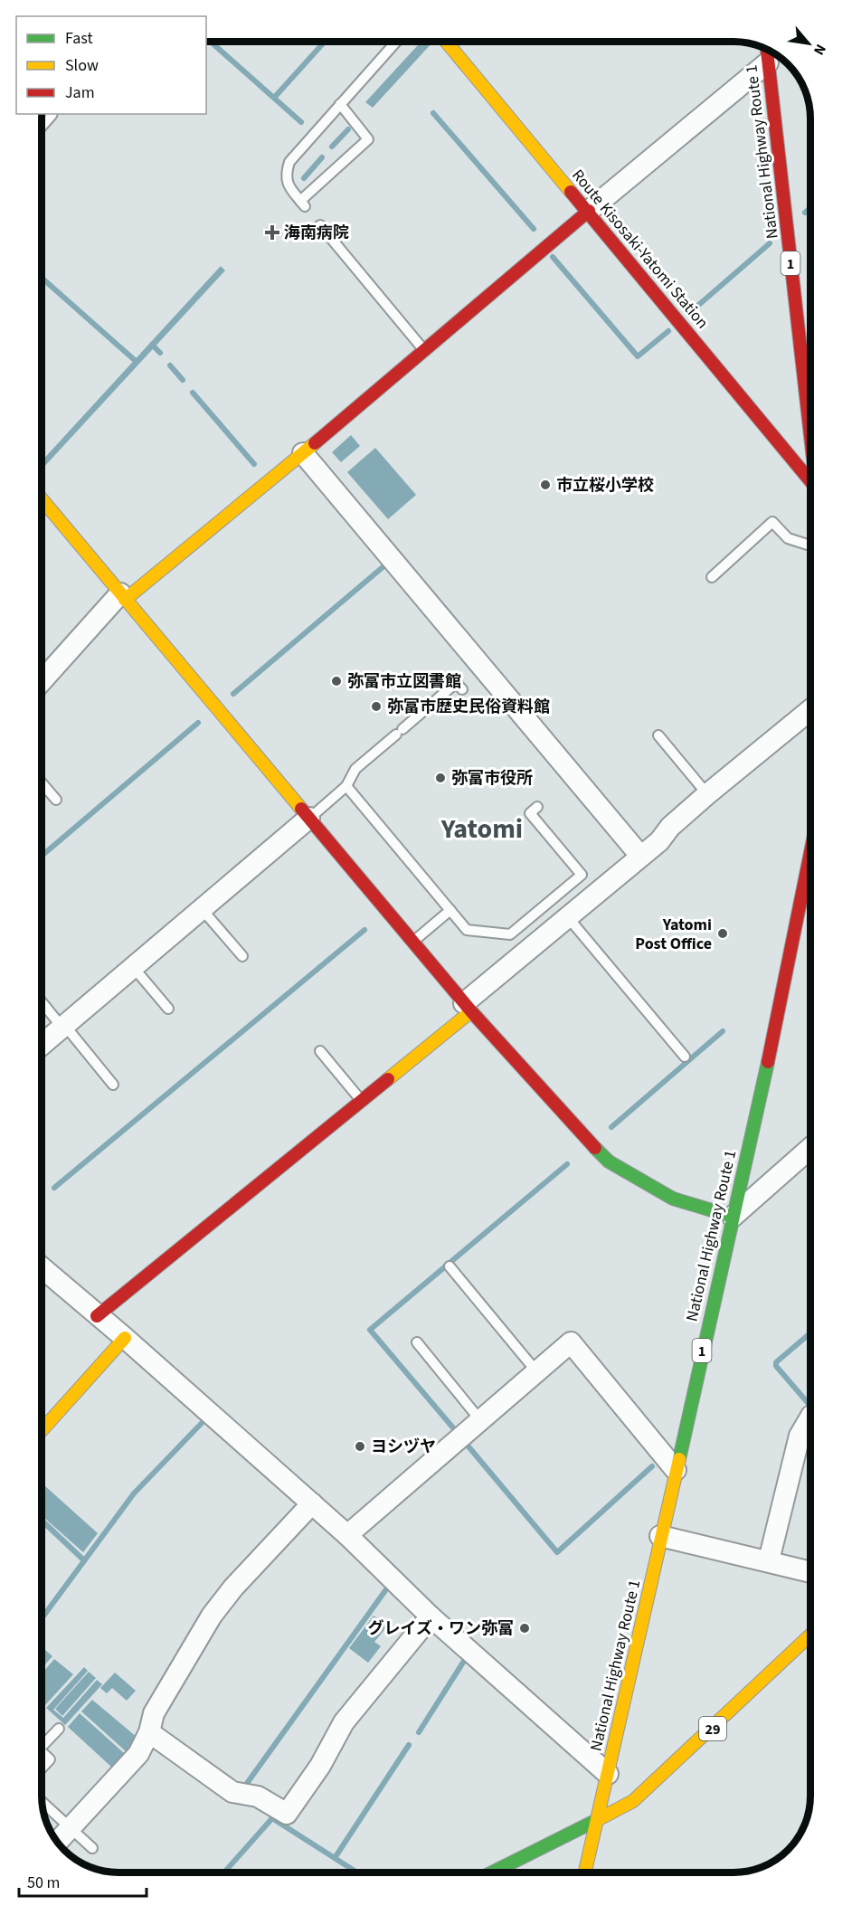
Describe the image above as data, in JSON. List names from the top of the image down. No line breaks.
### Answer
{"streets":{"main road":["National Highway Route 1","Route Kisosaki-Yatomi Station","1","29"]},"crossings":[["National Highway Route 1","29"]],"districts":["Yatomi"],"places":{"health":["海南病院"],"other":["市立桜小学校","弥富市立図書館","弥富市歴史民俗資料館","弥富市役所","Yatomi Post Office","ヨシヅヤ","グレイズ・ワン弥富"]},"legend":["Fast","Slow","Jam"],"scale_bar":"50 m","north":"bottom right"}
